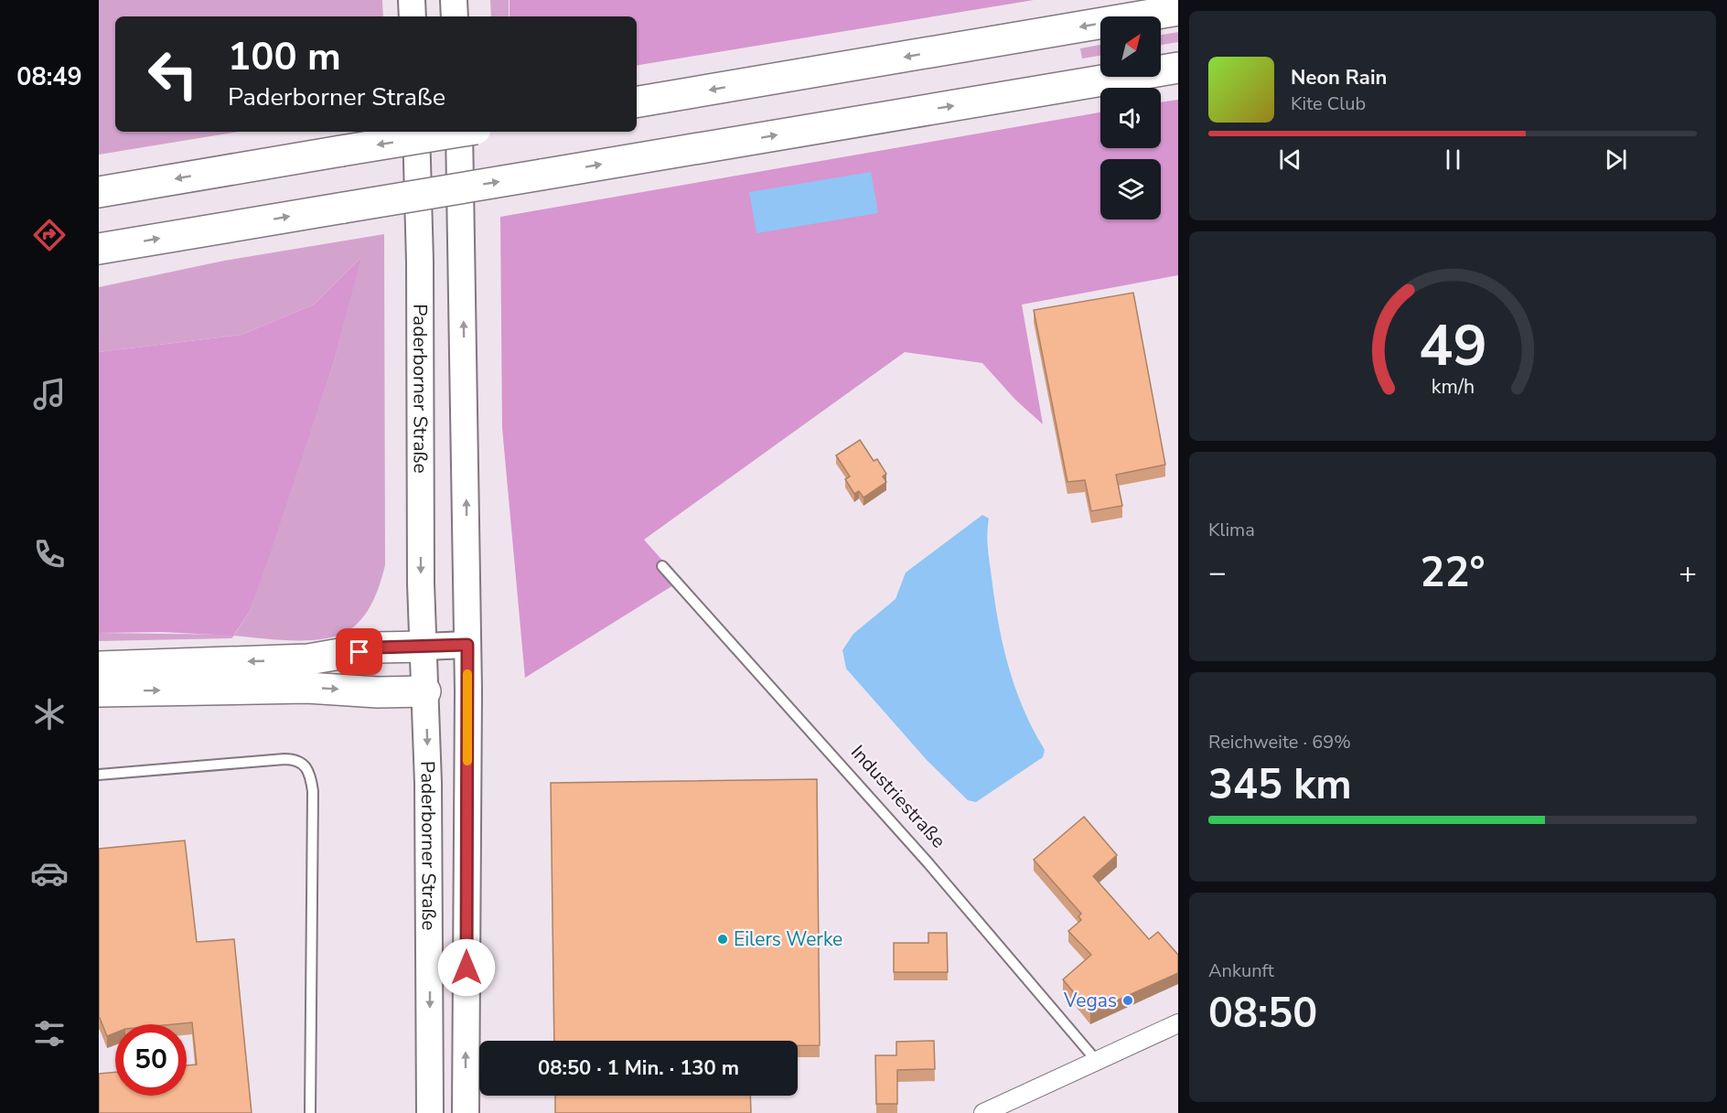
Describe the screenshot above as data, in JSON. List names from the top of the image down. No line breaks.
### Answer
{"streets":{"main road":["Paderborner Straße"],"lane":["Industriestraße"]},"places":["Eilers Werke","Vegas"],"north":"top right","page":{"tabs":"08:49","turn":["100 m","Paderborner Straße"],"song":["Neon Rain","Kite Club"],"tile":["Klima",["Reichweite · 69%","345 km"],["Ankunft","08:50"]],"heat":["−","22°","+"],"limit":"50","trip":"08:50 · 1 Min. · 130 m","gauge":["49","km/h"]}}
